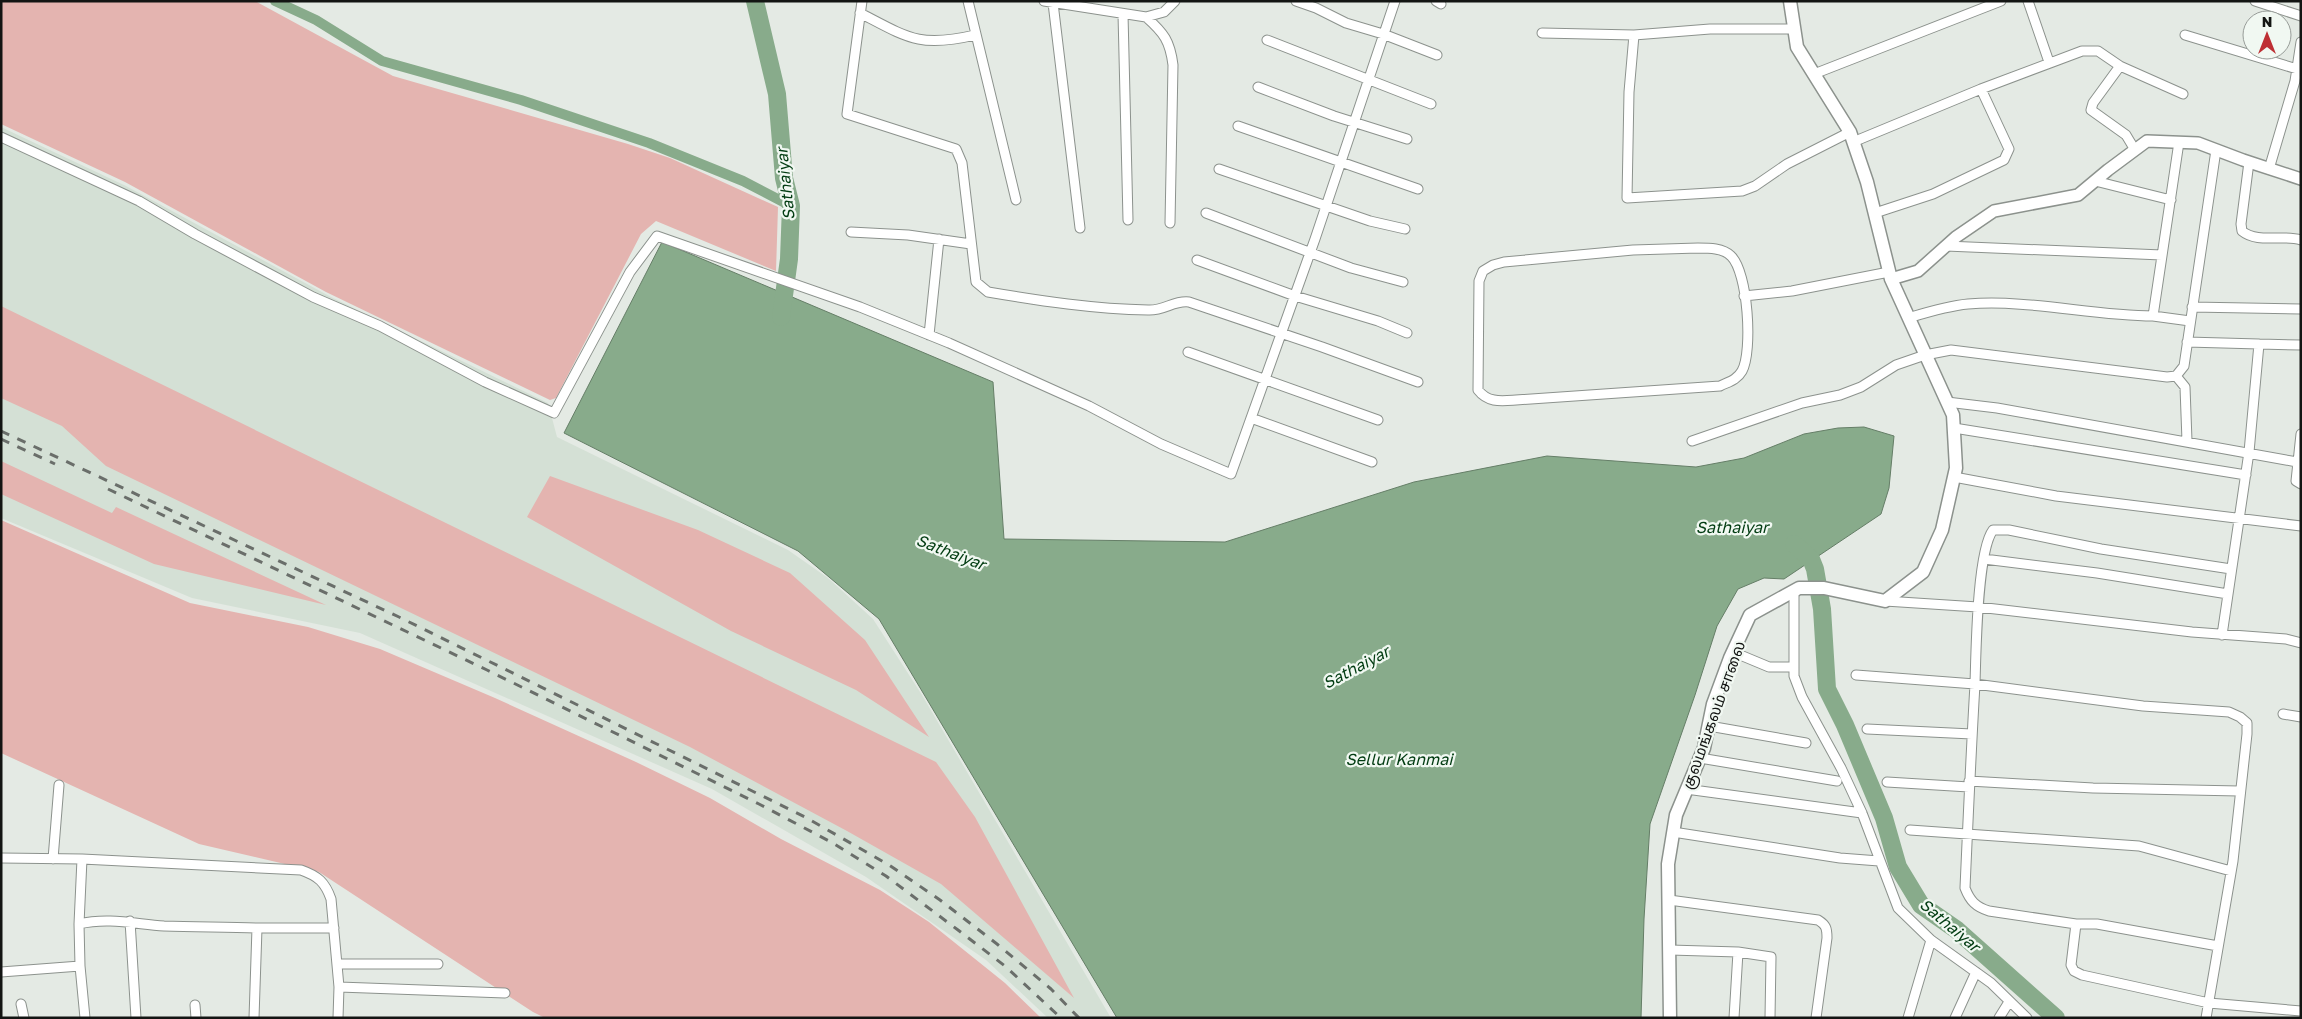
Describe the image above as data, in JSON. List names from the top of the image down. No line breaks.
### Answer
{"streets":{"main road":["குலமங்கலம் சாலை"]},"water":["Sathaiyar","Sellur Kanmai"],"north":"top"}
